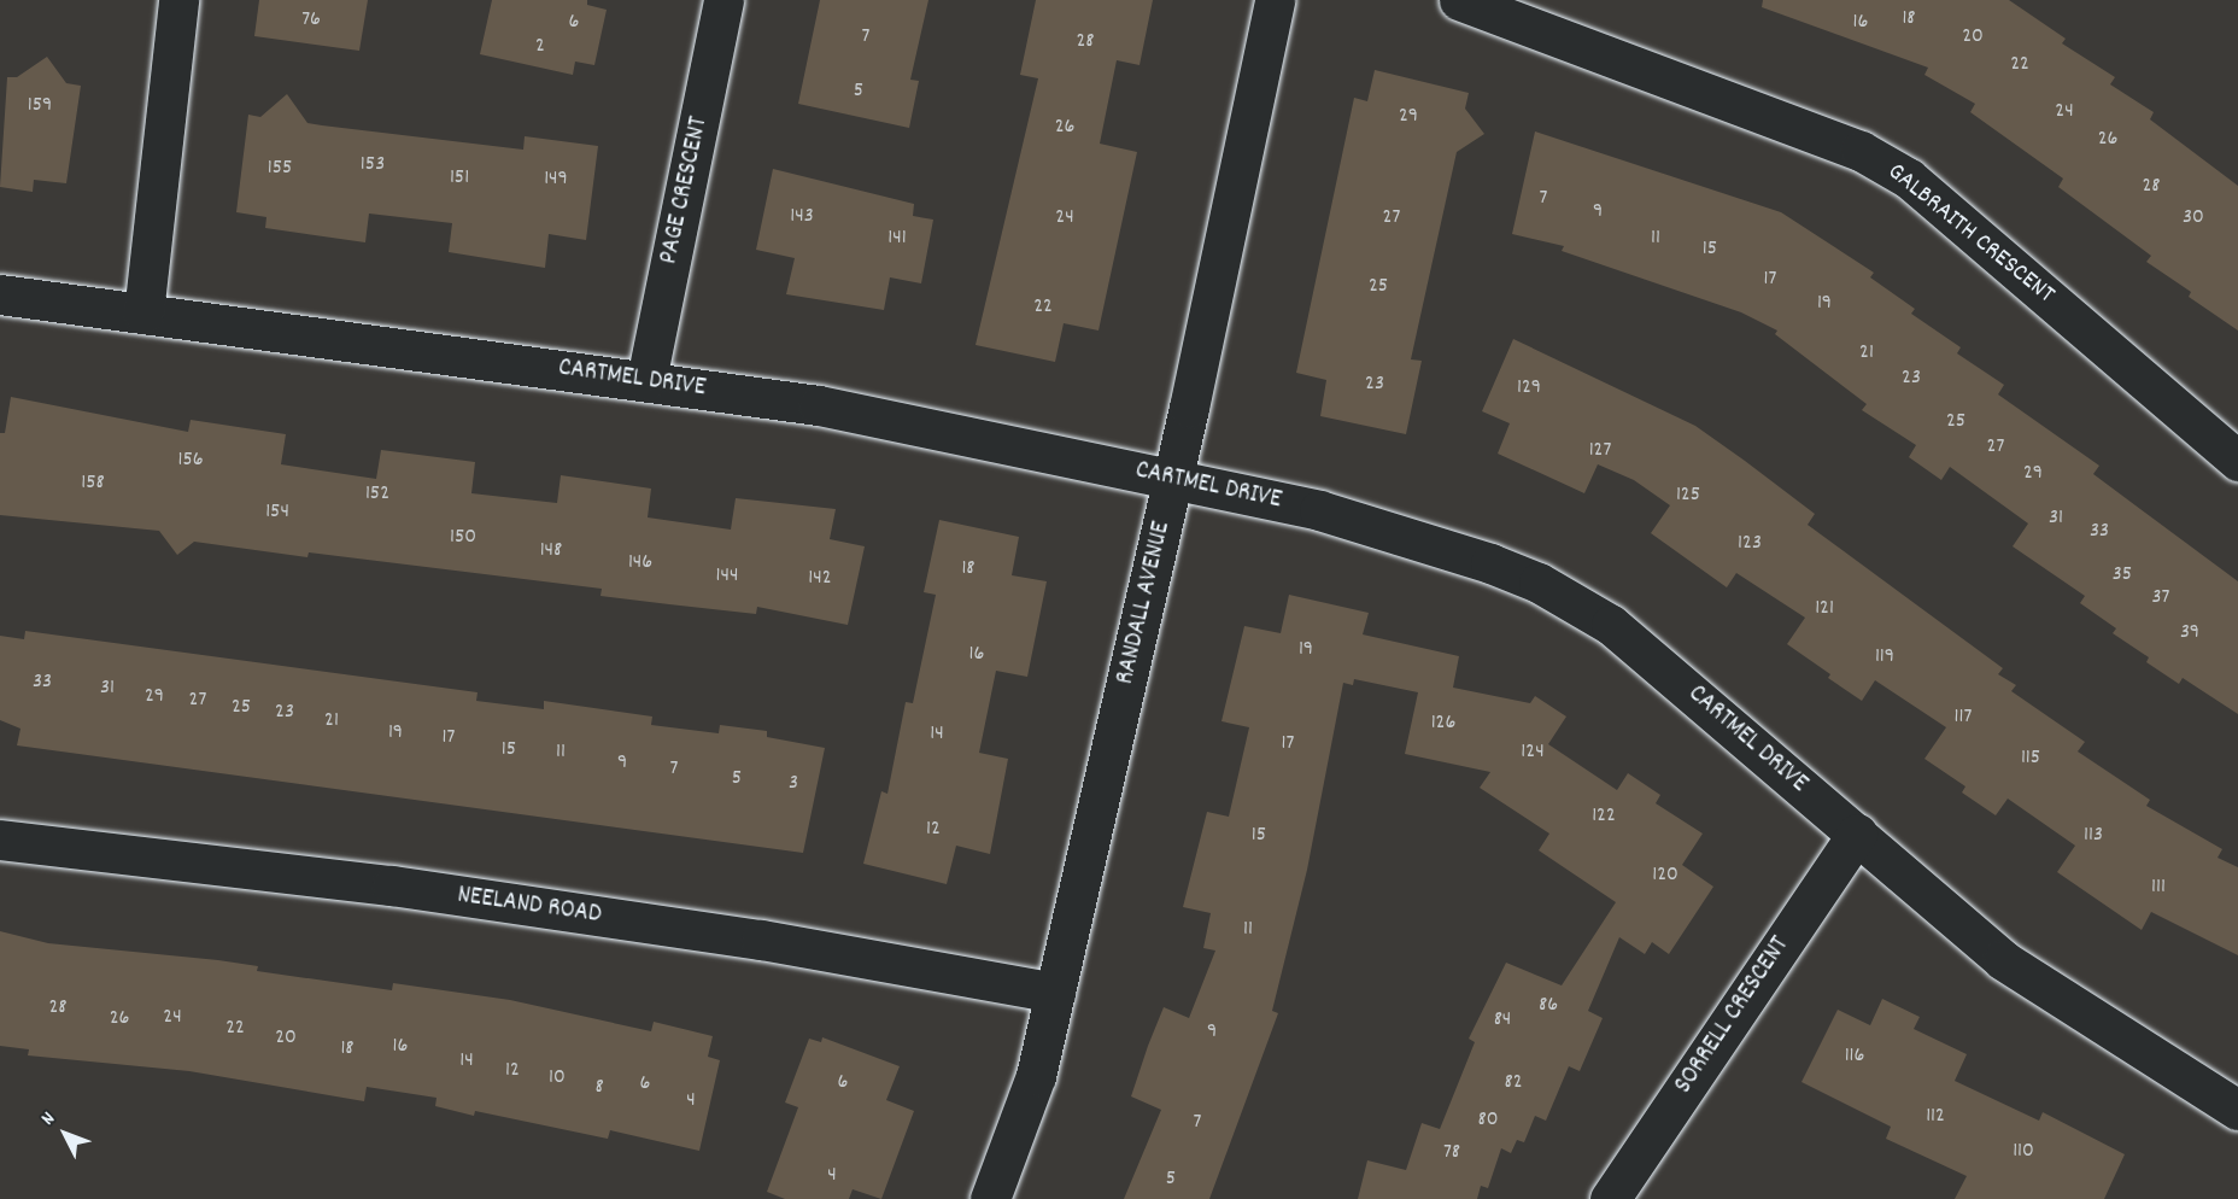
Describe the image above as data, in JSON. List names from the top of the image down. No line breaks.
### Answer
{"streets":{"street":["PAGE CRESCENT","GALBRAITH CRESCENT","CARTMEL DRIVE","RANDALL AVENUE","NEELAND ROAD","SORRELL CRESCENT"]},"crossings":[["PAGE CRESCENT","CARTMEL DRIVE"],["CARTMEL DRIVE","RANDALL AVENUE"],["CARTMEL DRIVE","SORRELL CRESCENT"],["RANDALL AVENUE","NEELAND ROAD"]],"house_numbers":["18","76","6","16","7","20","28","2","22","5","159","24","29","26","26","153","155","151","149","28","7","9","143","24","27","30","141","11","15","17","25","19","22","21","23","23","129","25","27","127","156","29","158","152","125","154","31","33","150","123","148","146","18","35","144","142","37","121","39","19","16","119","33","31","29","27","25","23","117","21","126","19","14","17","17","15","11","124","115","9","7","5","3","122","12","15","113","120","111","11","86","28","24","26","84","22","9","20","16","18","116","14","12","10","6","82","6","8","4","112","80","7","110","78","4","5"],"north":"top left"}
